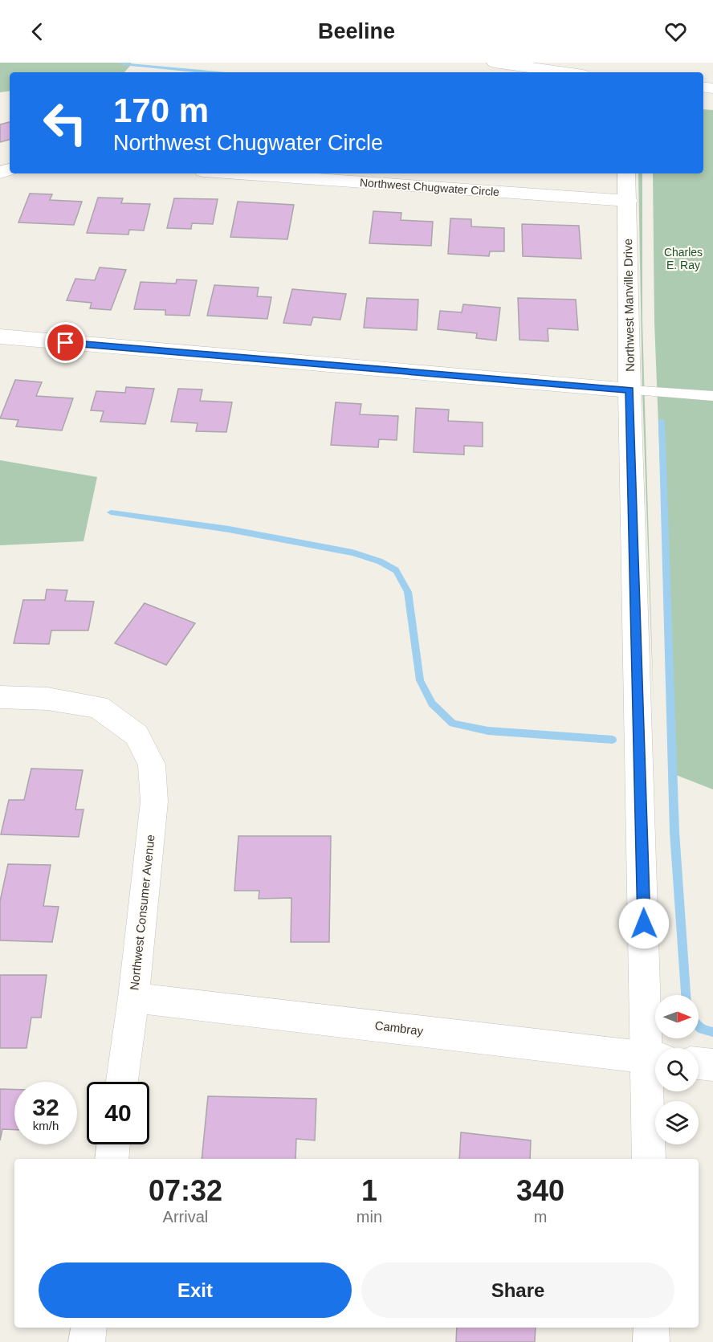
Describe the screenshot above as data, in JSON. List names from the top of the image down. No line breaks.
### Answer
{"streets":{"street":["Northwest Chugwater Circle","Northwest Manville Drive","Northwest Consumer Avenue","Cambray"]},"crossings":[["Northwest Chugwater Circle","Northwest Manville Drive"],["Northwest Manville Drive","Cambray"],["Northwest Consumer Avenue","Cambray"]],"parks":["Charles E. Ray"],"north":"right","page":{"header":"Beeline","turn":["170 m","Northwest Chugwater Circle"],"speed":"32 km/h","limit":"40","eta":["07:32","Arrival","1","min","340","m"],"buttons":["Exit","Share"]}}
